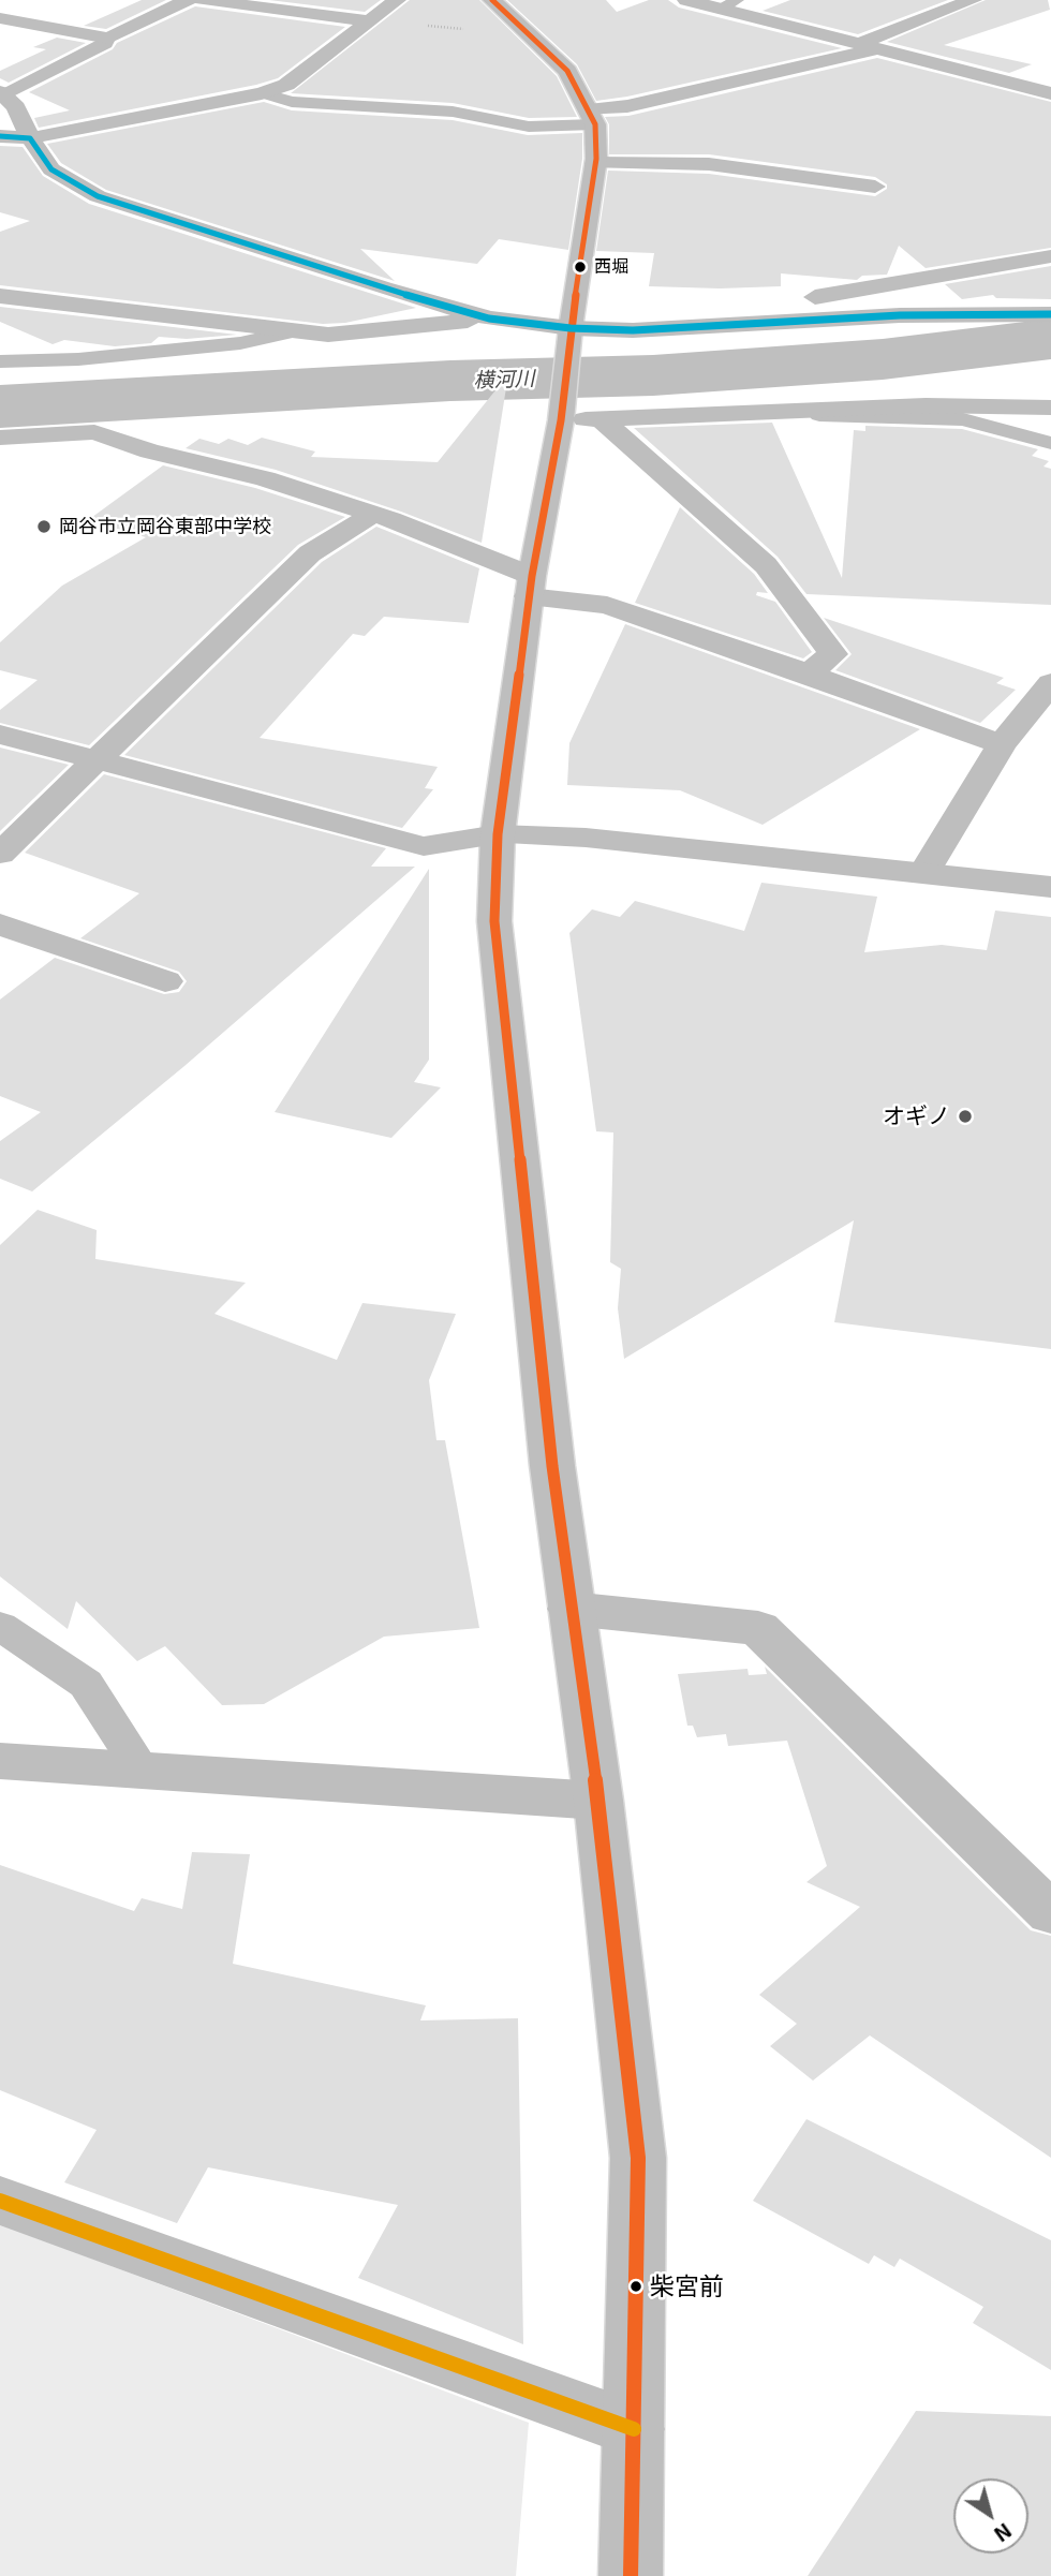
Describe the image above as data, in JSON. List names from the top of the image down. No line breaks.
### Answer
{"water":["横河川"],"places":["西堀","岡谷市立岡谷東部中学校","オギノ","柴宮前"],"north":"bottom right"}
